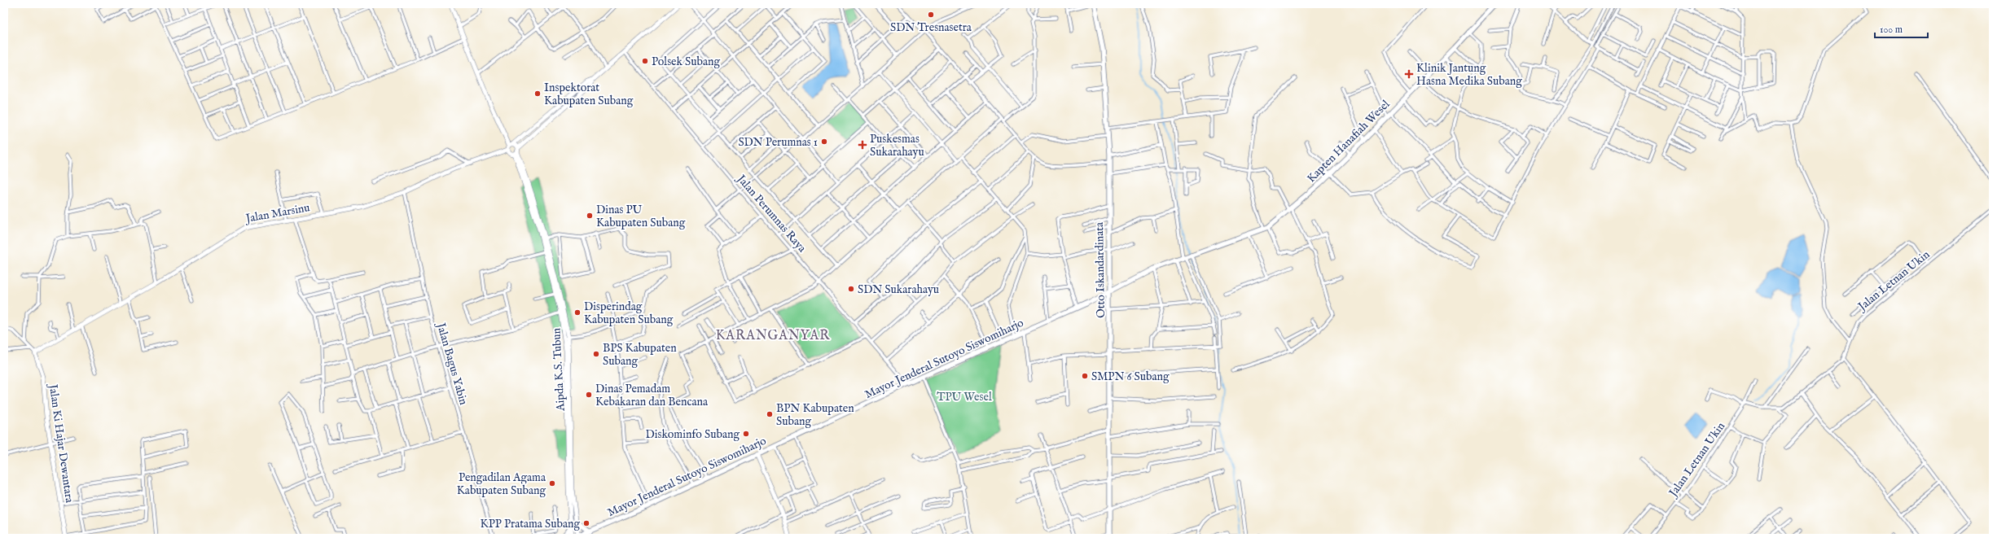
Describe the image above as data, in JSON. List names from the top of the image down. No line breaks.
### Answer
{"streets":{"main road":["Kapten Hanafiah Wesel","Otto Iskandardinata","Mayor Jenderal Sutoyo Siswomiharjo"],"street":["Jalan Marsinu","Jalan Perumnas Raya","Jalan Letnan Ukin","Jalan Bagus Yabin","Aipda K.S. Tubun","Jalan Ki Hajar Dewantara"]},"crossings":[["Kapten Hanafiah Wesel","Otto Iskandardinata"],["Kapten Hanafiah Wesel","Mayor Jenderal Sutoyo Siswomiharjo"],["Jalan Marsinu","Jalan Bagus Yabin"],["Jalan Marsinu","Jalan Ki Hajar Dewantara"],["Jalan Perumnas Raya","Mayor Jenderal Sutoyo Siswomiharjo"],["Otto Iskandardinata","Mayor Jenderal Sutoyo Siswomiharjo"],["Mayor Jenderal Sutoyo Siswomiharjo","Aipda K.S. Tubun"]],"districts":["KARANGANYAR"],"parks":["TPU Wesel"],"places":{"other":["SDN Tresnasetra","Polsek Subang","Inspektorat Kabupaten Subang","SDN Perumnas 1","Dinas PU Kabupaten Subang","SDN Sukarahayu","Disperindag Kabupaten Subang","BPS Kabupaten Subang","SMPN 6 Subang","Dinas Pemadam Kebakaran dan Bencana","BPN Kabupaten Subang","Diskominfo Subang","Pengadilan Agama Kabupaten Subang","KPP Pratama Subang"],"health":["Klinik Jantung Hasna Medika Subang","Puskesmas Sukarahayu"]},"scale_bar":"100 m"}
